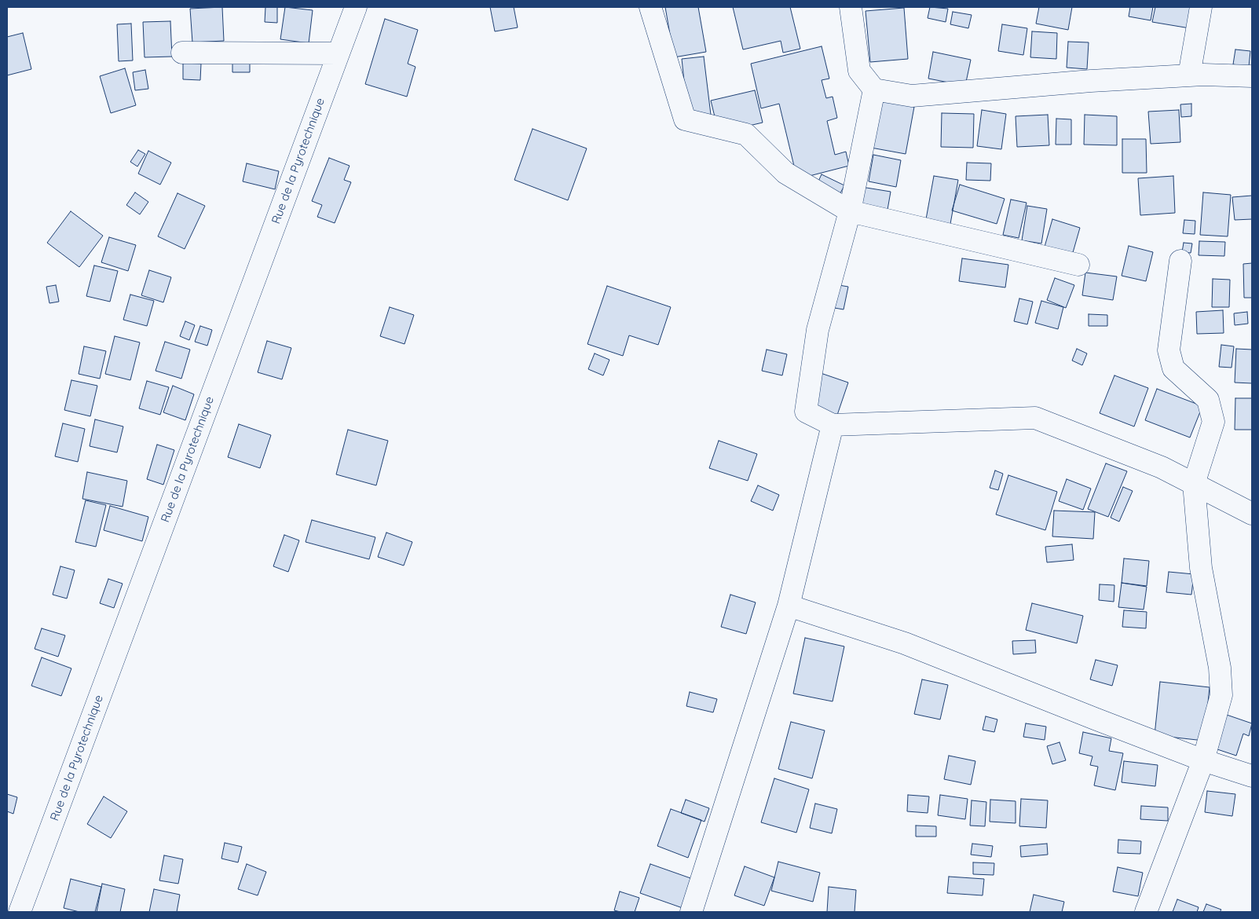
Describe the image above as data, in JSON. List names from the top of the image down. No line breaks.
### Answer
{"streets":{"street":["Rue de la Pyrotechnique"]}}
